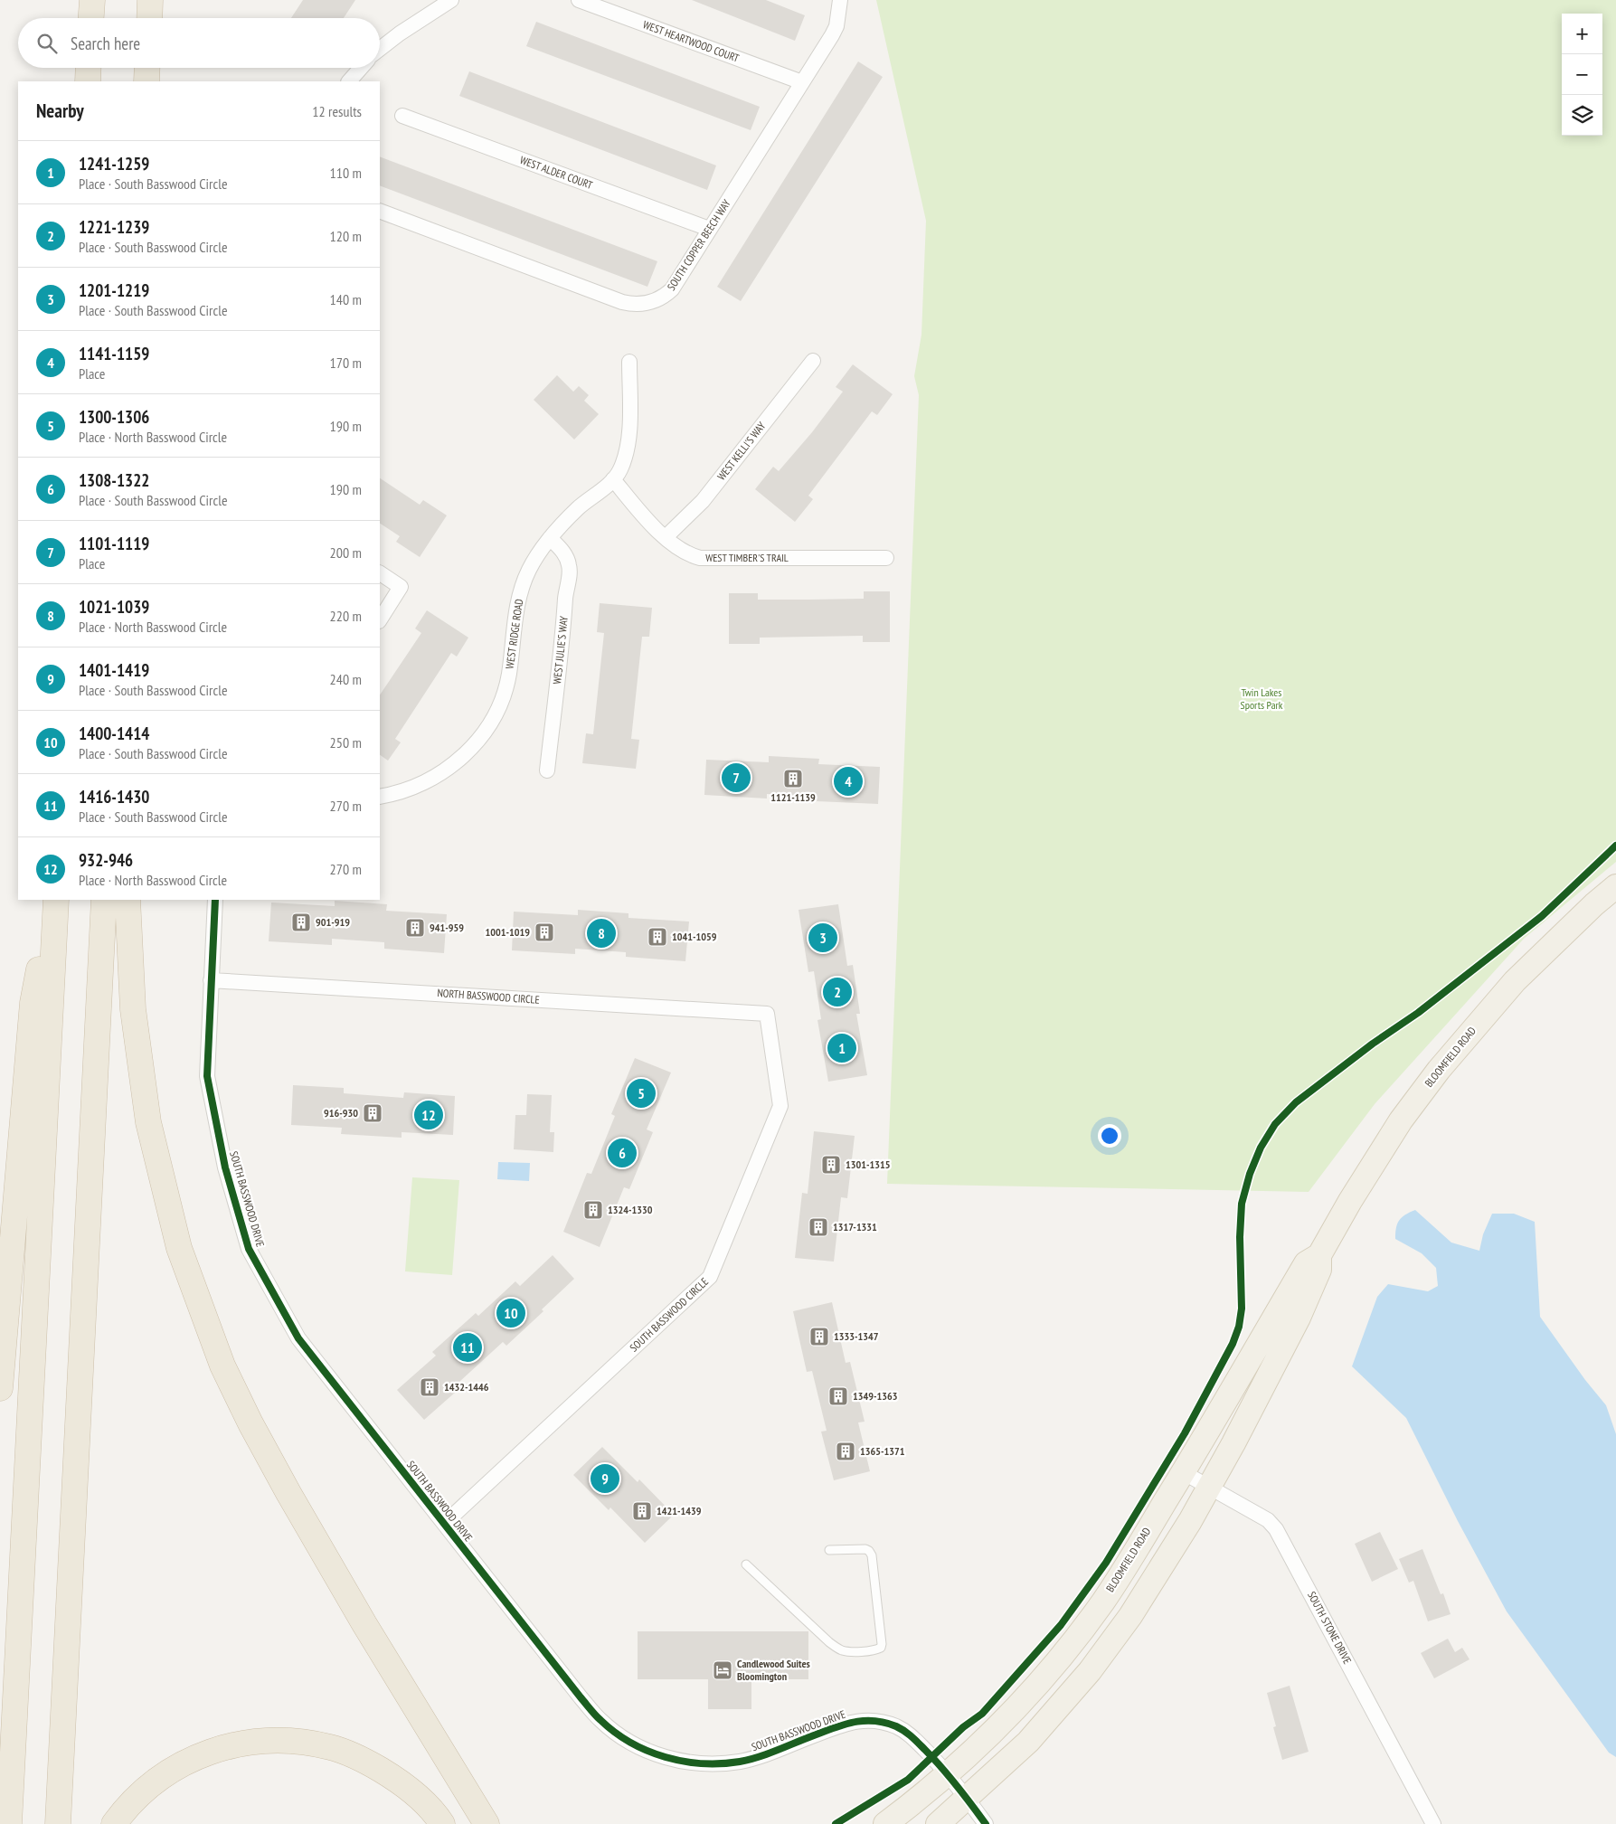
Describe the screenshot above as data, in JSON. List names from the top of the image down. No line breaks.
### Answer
{"streets":{"main road":["BLOOMFIELD ROAD"],"street":["WEST HEARTWOOD COURT","WEST ALDER COURT","SOUTH COPPER BEECH WAY","WEST KELLI'S WAY","WEST TIMBER'S TRAIL","WEST RIDGE ROAD","WEST JULIE'S WAY","NORTH BASSWOOD CIRCLE","SOUTH BASSWOOD DRIVE","SOUTH BASSWOOD CIRCLE","SOUTH STONE DRIVE"]},"crossings":[["WEST HEARTWOOD COURT","SOUTH COPPER BEECH WAY"],["WEST ALDER COURT","SOUTH COPPER BEECH WAY"],["WEST KELLI'S WAY","WEST TIMBER'S TRAIL"],["WEST TIMBER'S TRAIL","WEST RIDGE ROAD"],["WEST RIDGE ROAD","WEST JULIE'S WAY"],["NORTH BASSWOOD CIRCLE","SOUTH BASSWOOD DRIVE"],["NORTH BASSWOOD CIRCLE","SOUTH BASSWOOD CIRCLE"],["BLOOMFIELD ROAD","SOUTH BASSWOOD DRIVE"],["BLOOMFIELD ROAD","SOUTH STONE DRIVE"],["SOUTH BASSWOOD DRIVE","SOUTH BASSWOOD CIRCLE"]],"parks":["Twin Lakes Sports Park"],"places":{"building":["1121-1139","901-919","941-959","1001-1019","1041-1059","916-930","1301-1315","1324-1330","1317-1331","1333-1347","1432-1446","1349-1363","1365-1371","1421-1439"],"hotel":["Candlewood Suites Bloomington"]},"page":{"map_buttons":["+","−"],"search":"Search here","heading":["Nearby","12 results"],"list":[{"mark":"1","name":"1241-1259","note":"Place · South Basswood Circle","value":"110 m"},{"mark":"2","name":"1221-1239","note":"Place · South Basswood Circle","value":"120 m"},{"mark":"3","name":"1201-1219","note":"Place · South Basswood Circle","value":"140 m"},{"mark":"4","name":"1141-1159","note":"Place","value":"170 m"},{"mark":"5","name":"1300-1306","note":"Place · North Basswood Circle","value":"190 m"},{"mark":"6","name":"1308-1322","note":"Place · South Basswood Circle","value":"190 m"},{"mark":"7","name":"1101-1119","note":"Place","value":"200 m"},{"mark":"8","name":"1021-1039","note":"Place · North Basswood Circle","value":"220 m"},{"mark":"9","name":"1401-1419","note":"Place · South Basswood Circle","value":"240 m"},{"mark":"10","name":"1400-1414","note":"Place · South Basswood Circle","value":"250 m"},{"mark":"11","name":"1416-1430","note":"Place · South Basswood Circle","value":"270 m"},{"mark":"12","name":"932-946","note":"Place · North Basswood Circle","value":"270 m"}],"pins":["7","4","8","3","2","1","5","12","6","10","11","9"]}}
